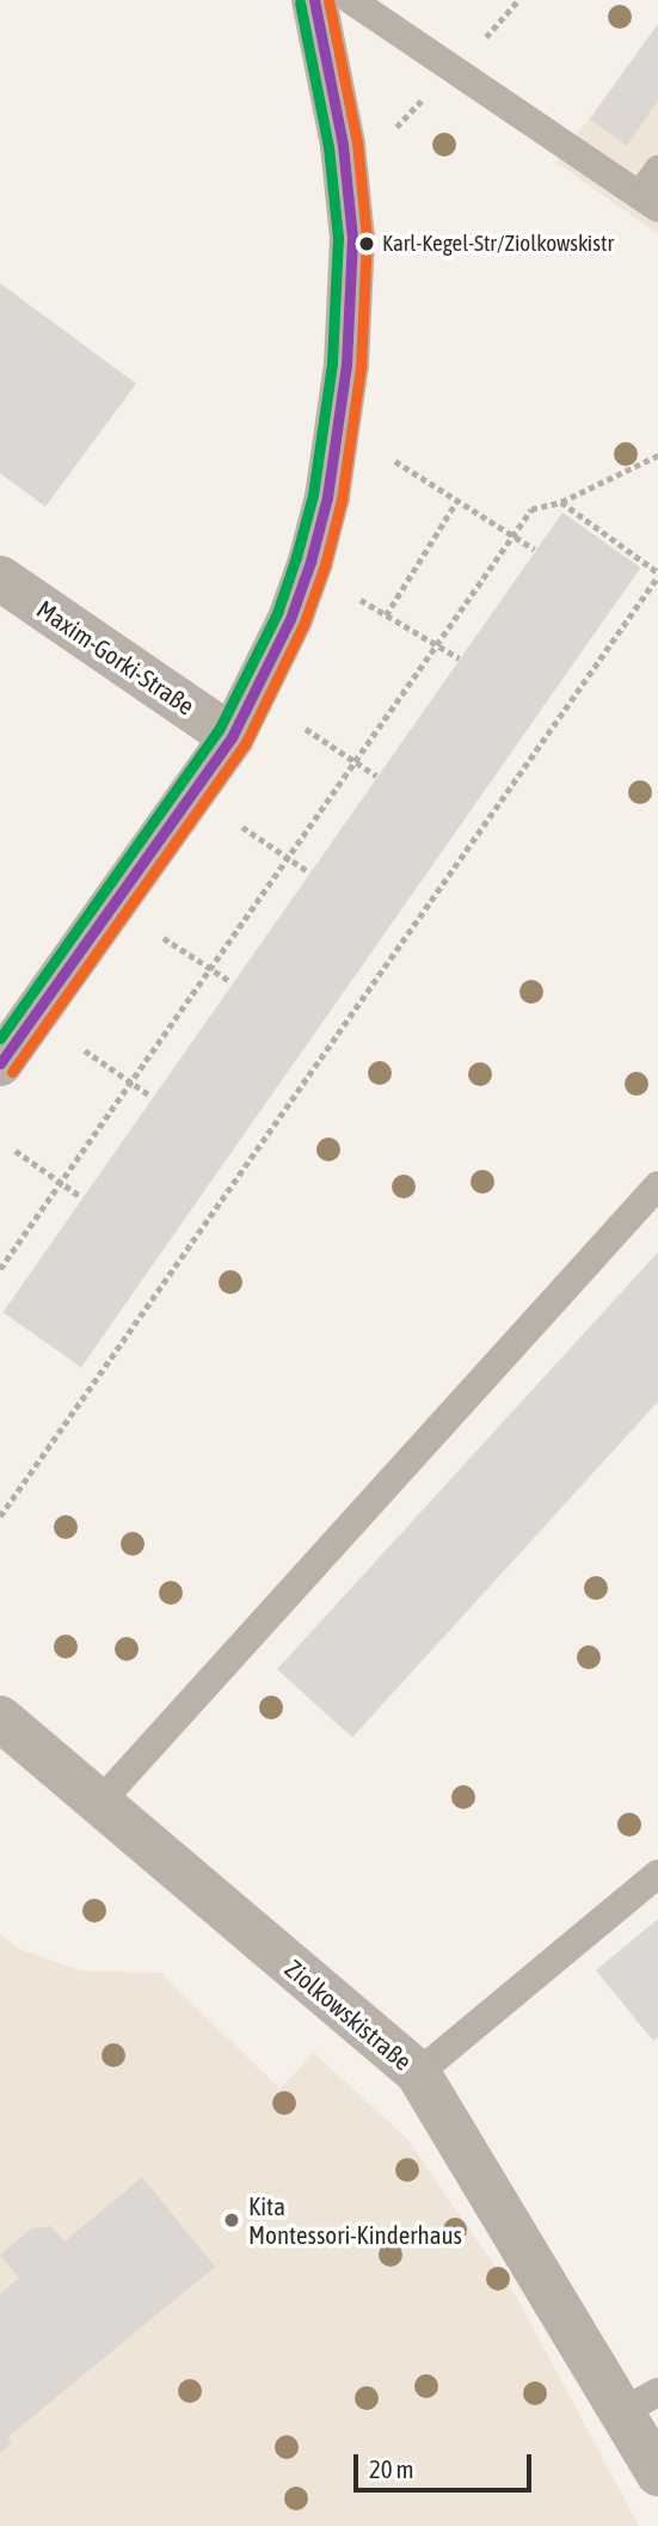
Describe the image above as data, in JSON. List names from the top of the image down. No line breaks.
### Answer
{"streets":{"street":["Maxim-Gorki-Straße","Ziolkowskistraße"]},"places":["Karl-Kegel-Str/Ziolkowskistr","Kita Montessori-Kinderhaus"],"scale_bar":"20 m"}
